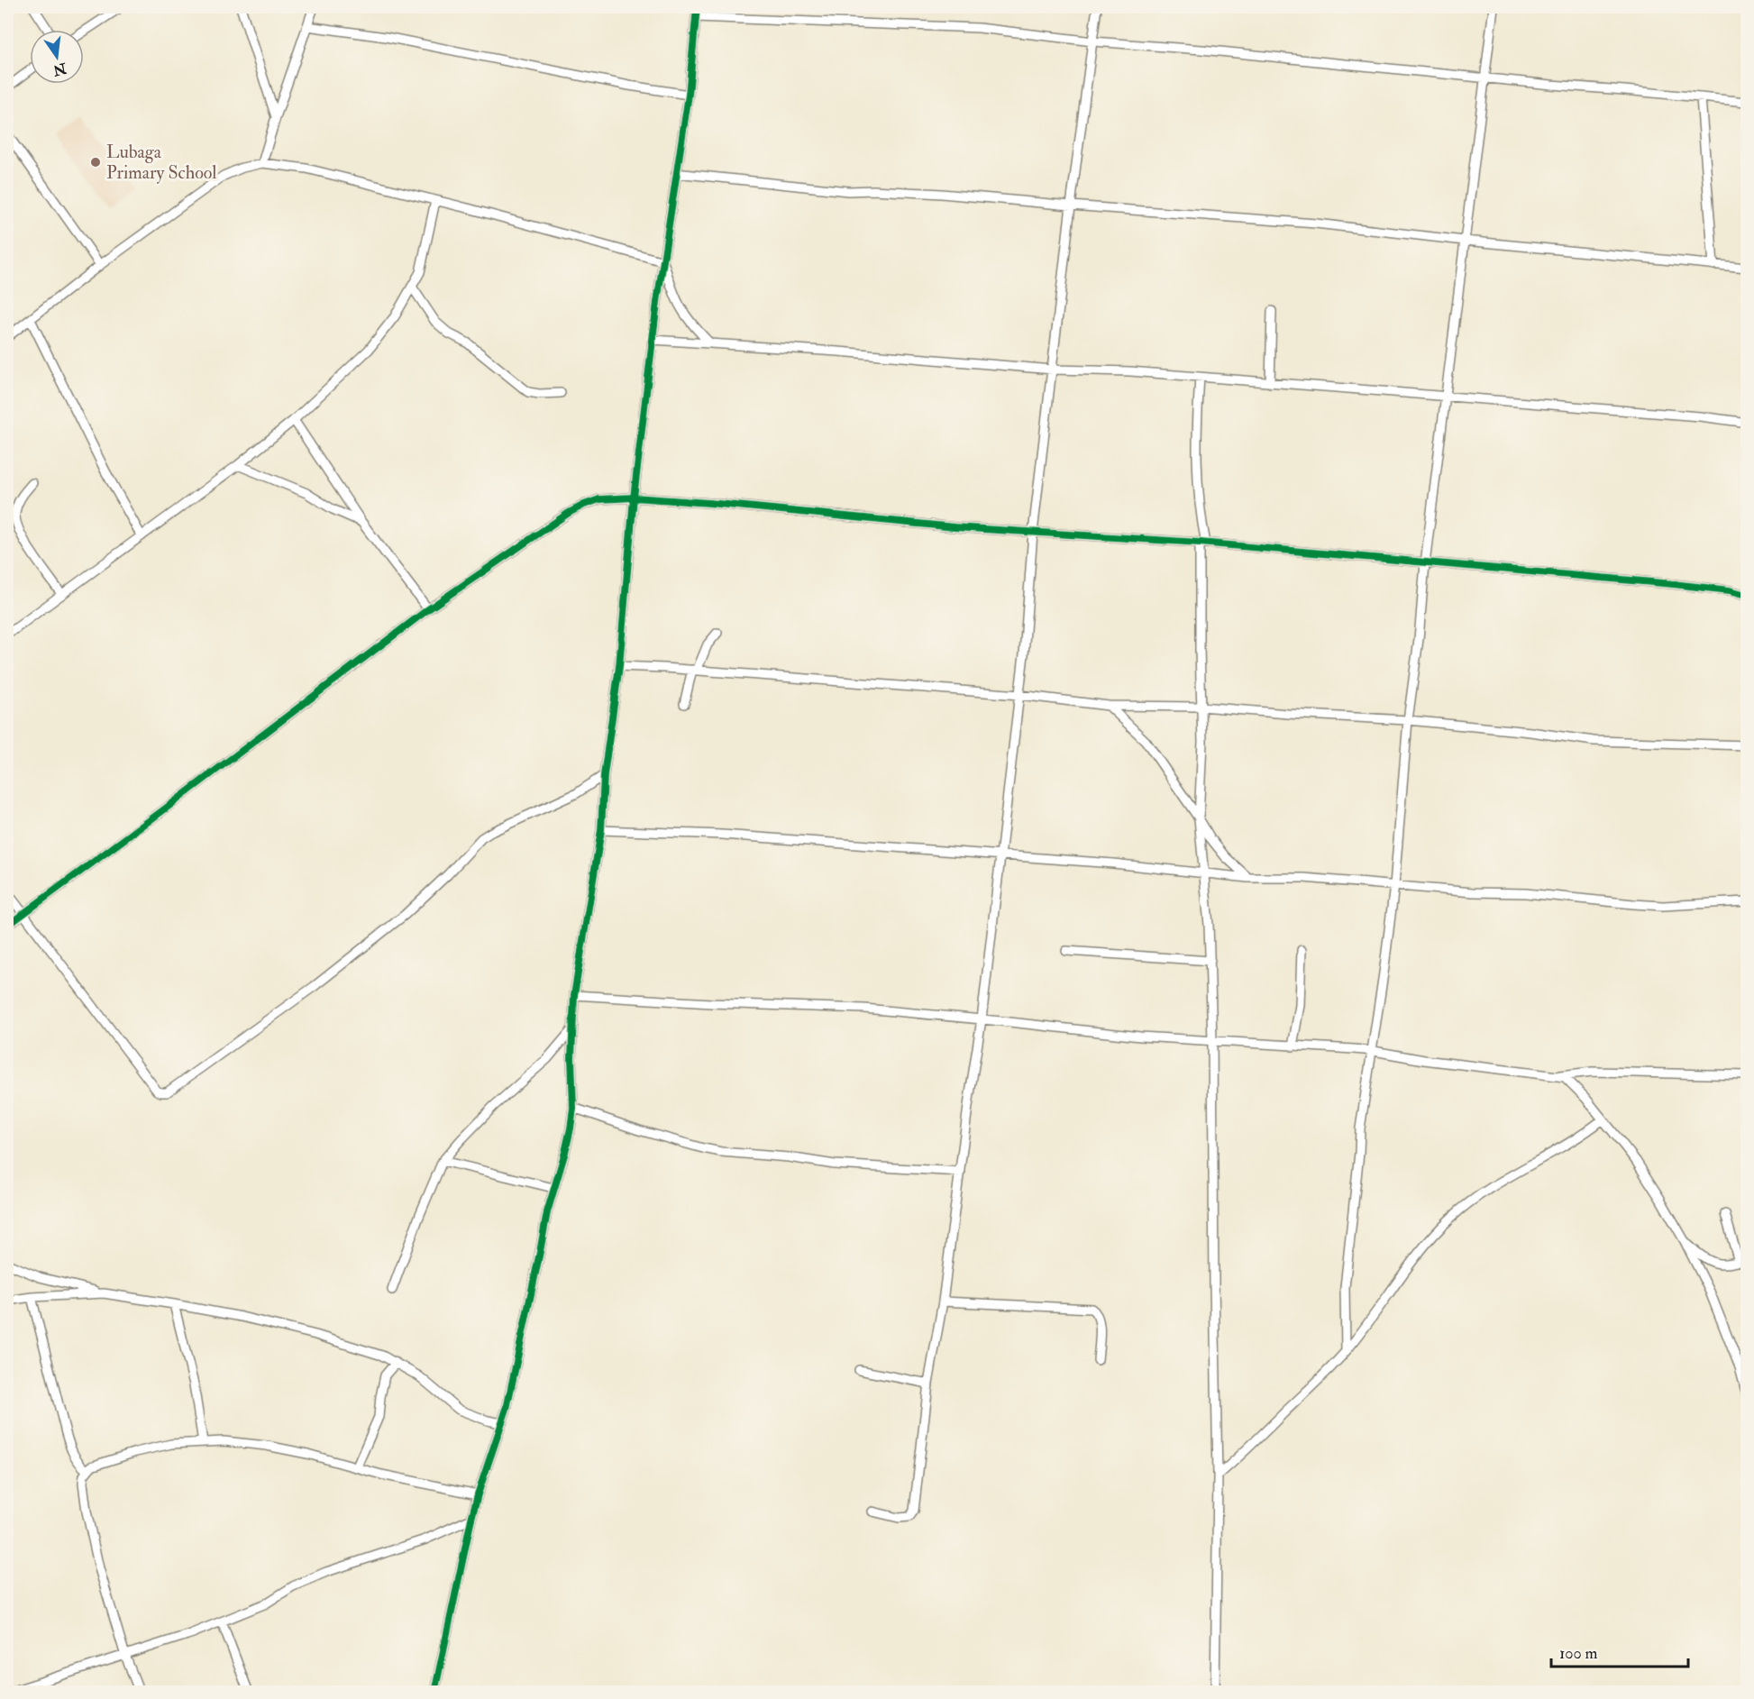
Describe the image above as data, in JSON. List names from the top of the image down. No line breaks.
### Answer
{"places":["Lubaga Primary School"],"scale_bar":"100 m","north":"bottom"}
